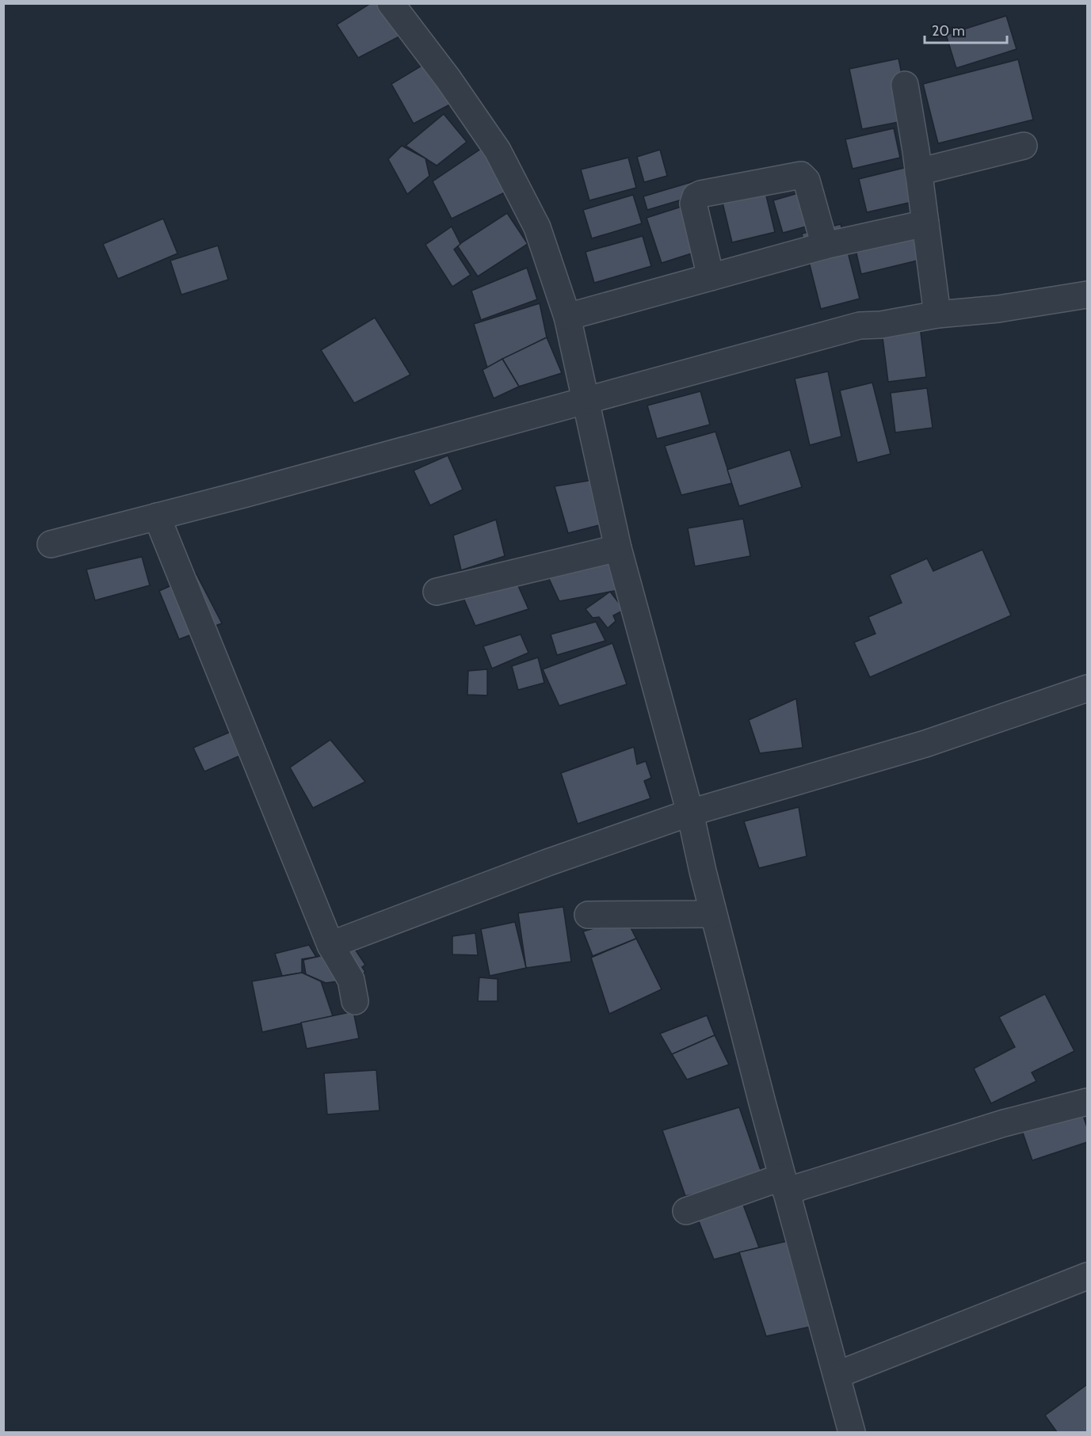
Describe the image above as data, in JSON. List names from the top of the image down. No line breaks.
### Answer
{"scale_bar":"20 m"}
